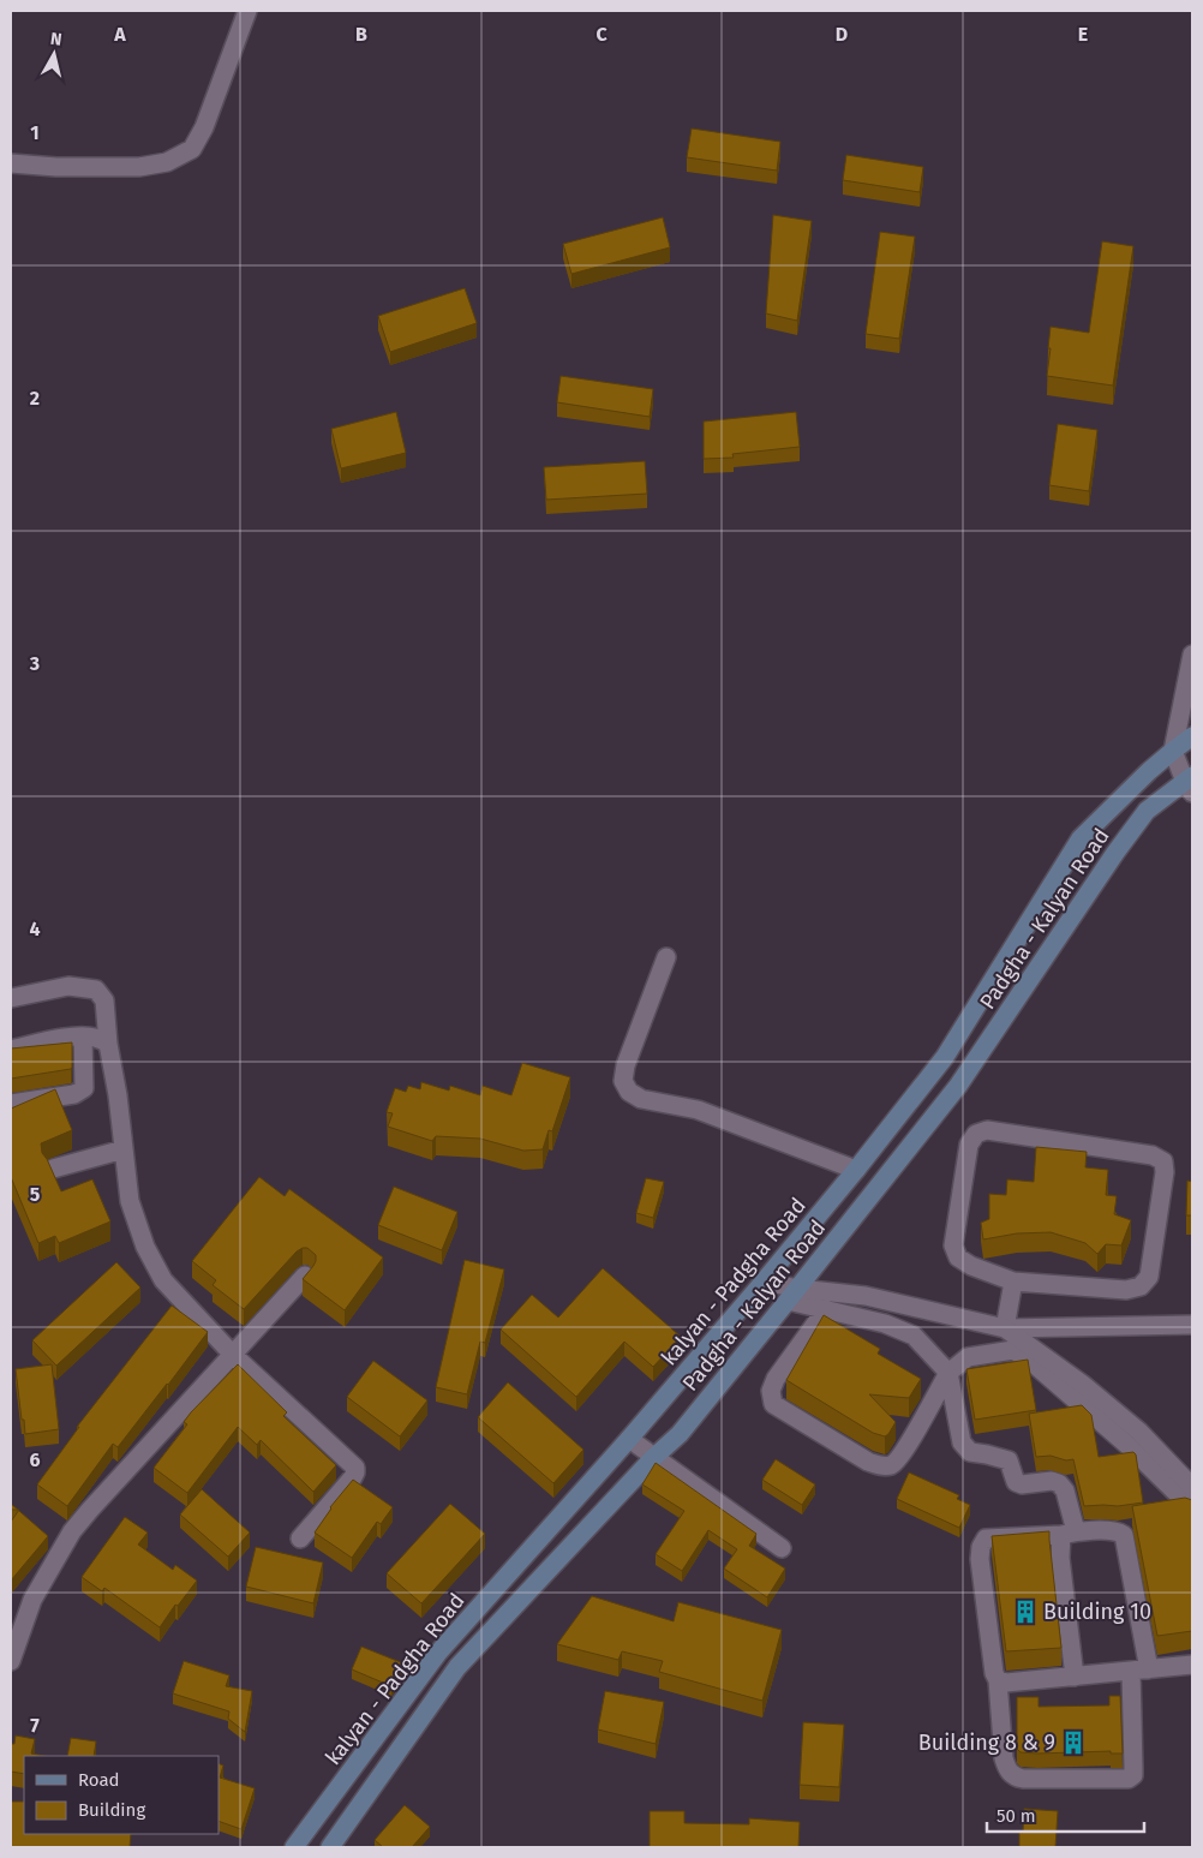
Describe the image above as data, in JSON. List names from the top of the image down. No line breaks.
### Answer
{"streets":{"main road":["Padgha - Kalyan Road","kalyan - Padgha Road"]},"places":{"building":["Building 10","Building 8 & 9"]},"legend":["Road","Building"],"scale_bar":"50 m","north":"top","grid":{"columns":["A","B","C","D","E"],"rows":["1","2","3","4","5","6","7"]}}
